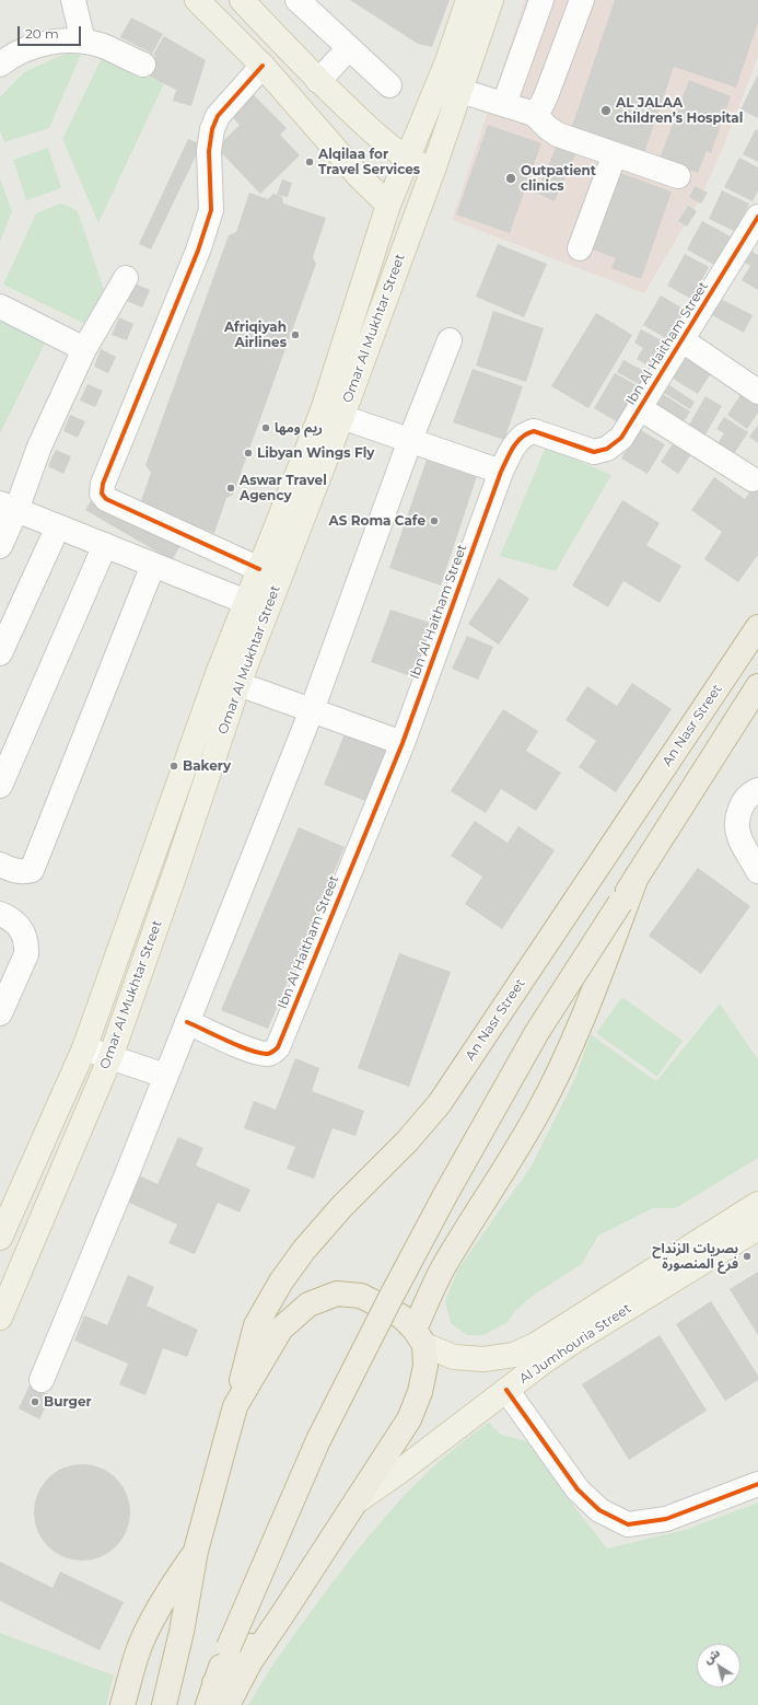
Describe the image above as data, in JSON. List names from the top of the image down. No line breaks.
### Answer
{"streets":{"highway":["An Nasr Street"],"main road":["Omar Al Mukhtar Street","Al Jumhouria Street"],"street":["Ibn Al Haitham Street"]},"places":["AL JALAA children’s Hospital","Alqilaa for Travel Services","Outpatient clinics","Afriqiyah Airlines","ريم ومها","Libyan Wings Fly","Aswar Travel Agency","AS Roma Cafe","Bakery","بصريات الزنداح فرع المنصورة","Burger"],"scale_bar":"20 m","north":"top left"}
